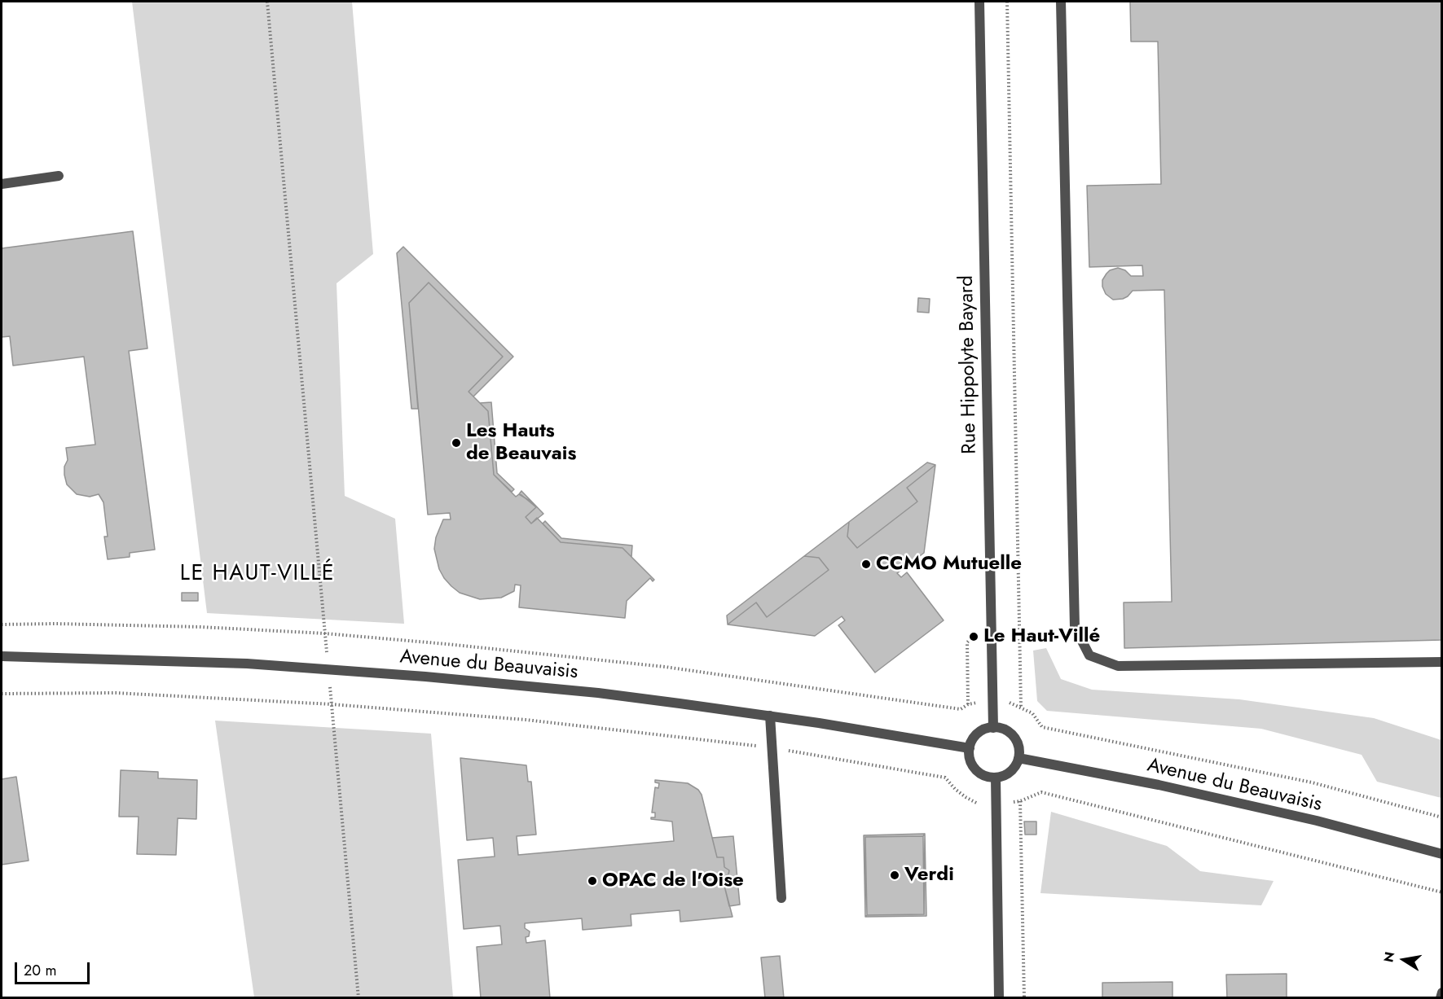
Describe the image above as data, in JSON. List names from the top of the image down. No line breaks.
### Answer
{"streets":{"street":["Rue Hippolyte Bayard","Avenue du Beauvaisis"]},"crossings":[["Rue Hippolyte Bayard","Avenue du Beauvaisis"]],"districts":["LE HAUT-VILLÉ"],"places":["Les Hauts de Beauvais","CCMO Mutuelle","Le Haut-Villé","Verdi","OPAC de l'Oise"],"scale_bar":"20 m","north":"left"}
